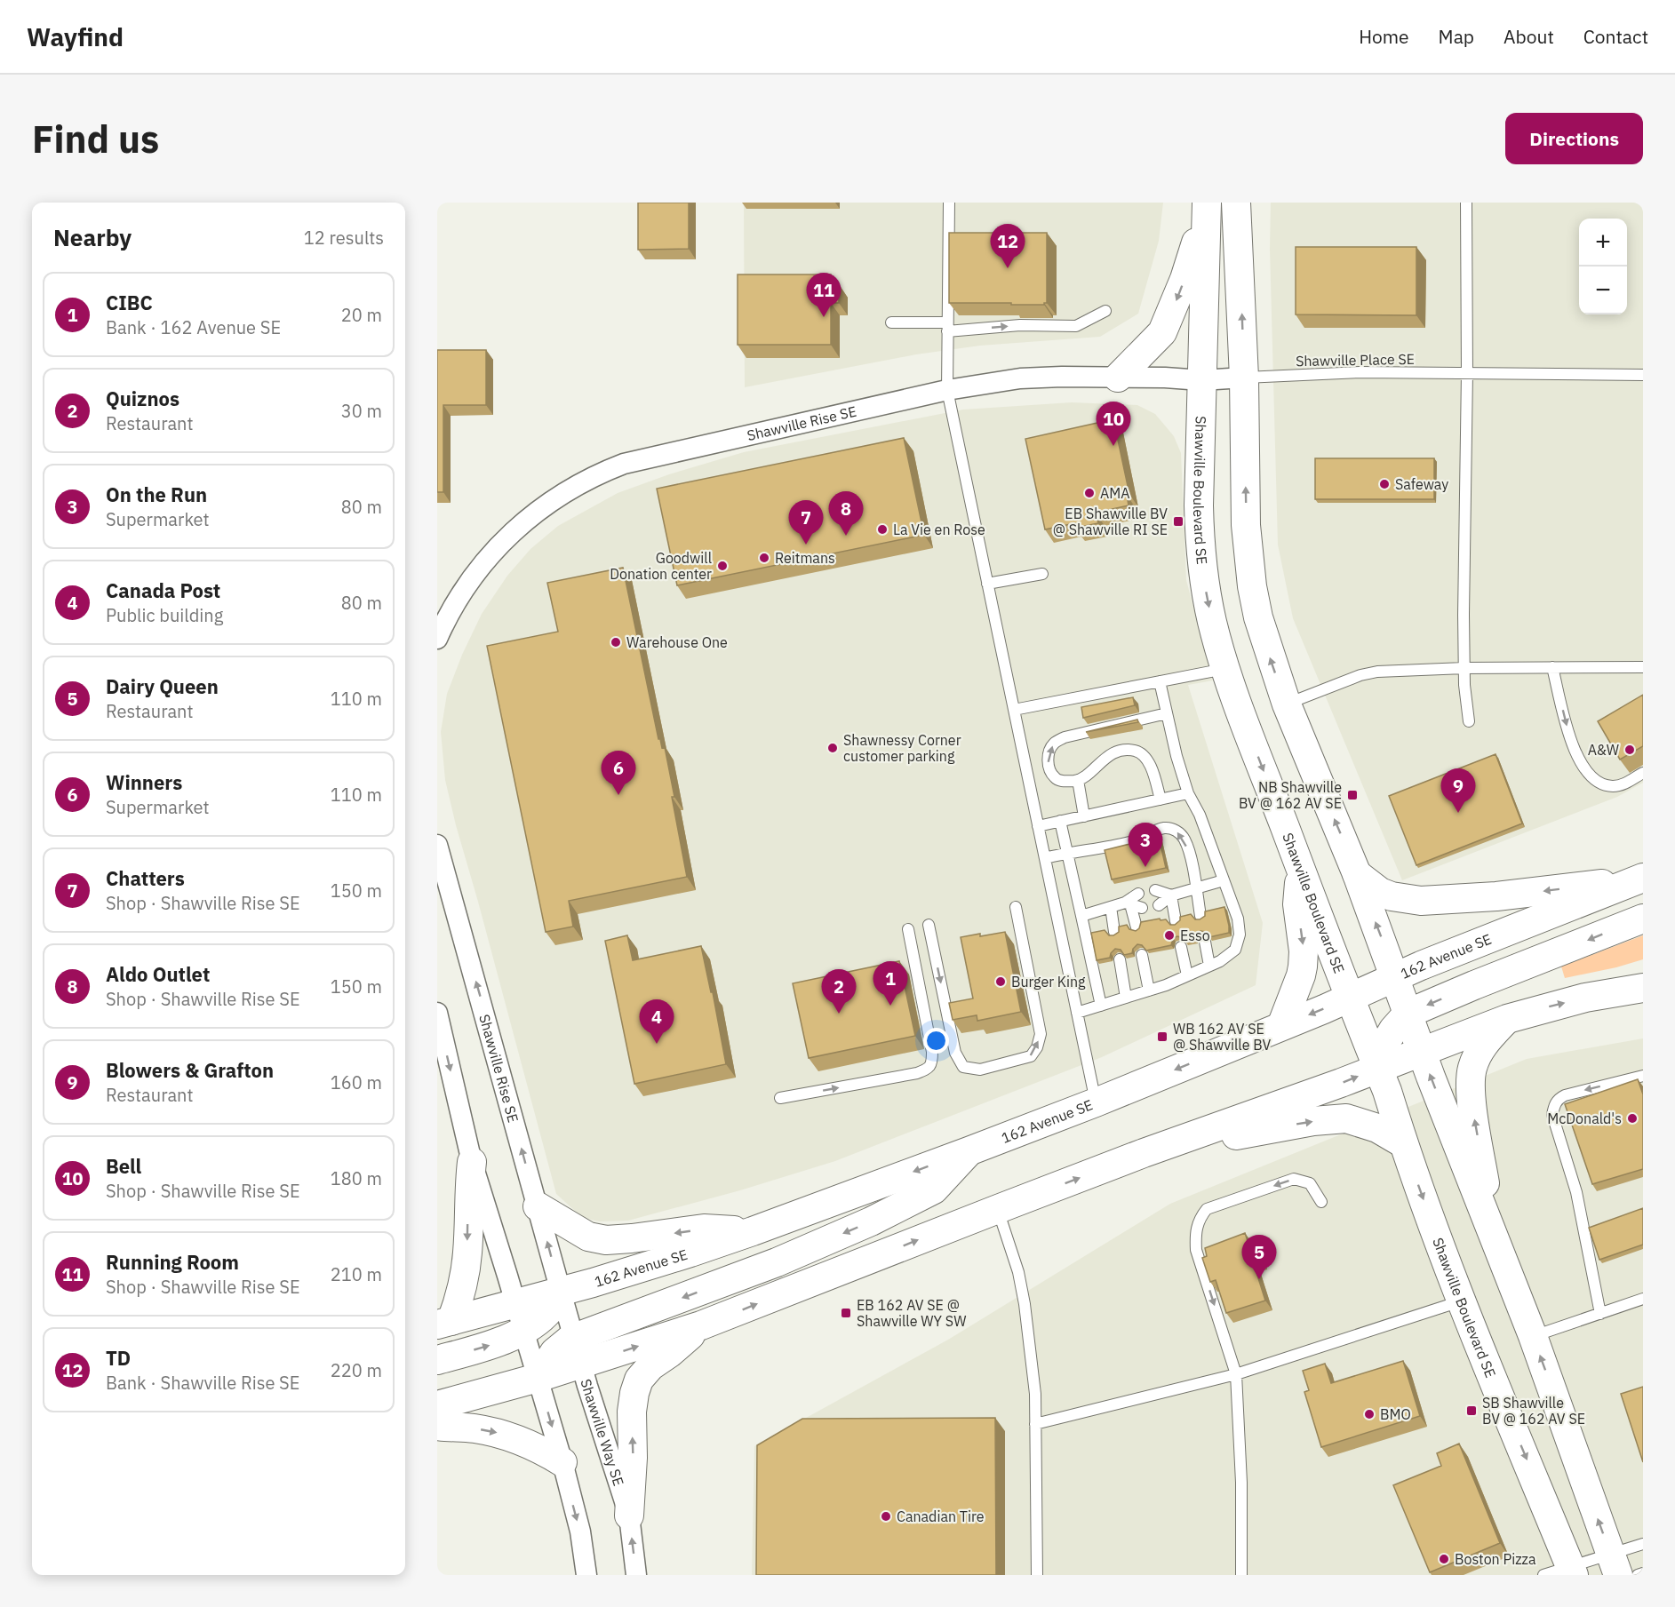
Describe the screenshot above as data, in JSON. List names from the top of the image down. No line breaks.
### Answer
{"streets":{"main road":["Shawville Boulevard SE","162 Avenue SE"],"street":["Shawville Rise SE","Shawville Way SE"],"lane":["Shawville Place SE"]},"crossings":[["Shawville Place SE","Shawville Rise SE"],["Shawville Rise SE","Shawville Boulevard SE"],["Shawville Rise SE","162 Avenue SE"],["Shawville Rise SE","Shawville Way SE"],["Shawville Boulevard SE","162 Avenue SE"],["162 Avenue SE","Shawville Way SE"]],"places":{"other":["Safeway","AMA","La Vie en Rose","Reitmans","Goodwill Donation center","Warehouse One","Shawnessy Corner customer parking","A&W","Esso","Burger King","McDonald's","BMO","Canadian Tire","Boston Pizza"],"transit":["EB Shawville BV @ Shawville RI SE","NB Shawville BV @ 162 AV SE","WB 162 AV SE @ Shawville BV","EB 162 AV SE @ Shawville WY SW","SB Shawville BV @ 162 AV SE"]},"page":{"header":"Wayfind","nav":["Home","Map","About","Contact"],"buttons":"Directions","title":"Find us","heading":["Nearby","12 results"],"map_buttons":["+","−"],"pins":["12","11","10","8","7","6","9","3","1","2","4","5"],"list":[{"mark":"1","name":"CIBC","note":"Bank · 162 Avenue SE","value":"20 m"},{"mark":"2","name":"Quiznos","note":"Restaurant","value":"30 m"},{"mark":"3","name":"On the Run","note":"Supermarket","value":"80 m"},{"mark":"4","name":"Canada Post","note":"Public building","value":"80 m"},{"mark":"5","name":"Dairy Queen","note":"Restaurant","value":"110 m"},{"mark":"6","name":"Winners","note":"Supermarket","value":"110 m"},{"mark":"7","name":"Chatters","note":"Shop · Shawville Rise SE","value":"150 m"},{"mark":"8","name":"Aldo Outlet","note":"Shop · Shawville Rise SE","value":"150 m"},{"mark":"9","name":"Blowers & Grafton","note":"Restaurant","value":"160 m"},{"mark":"10","name":"Bell","note":"Shop · Shawville Rise SE","value":"180 m"},{"mark":"11","name":"Running Room","note":"Shop · Shawville Rise SE","value":"210 m"},{"mark":"12","name":"TD","note":"Bank · Shawville Rise SE","value":"220 m"}]}}
